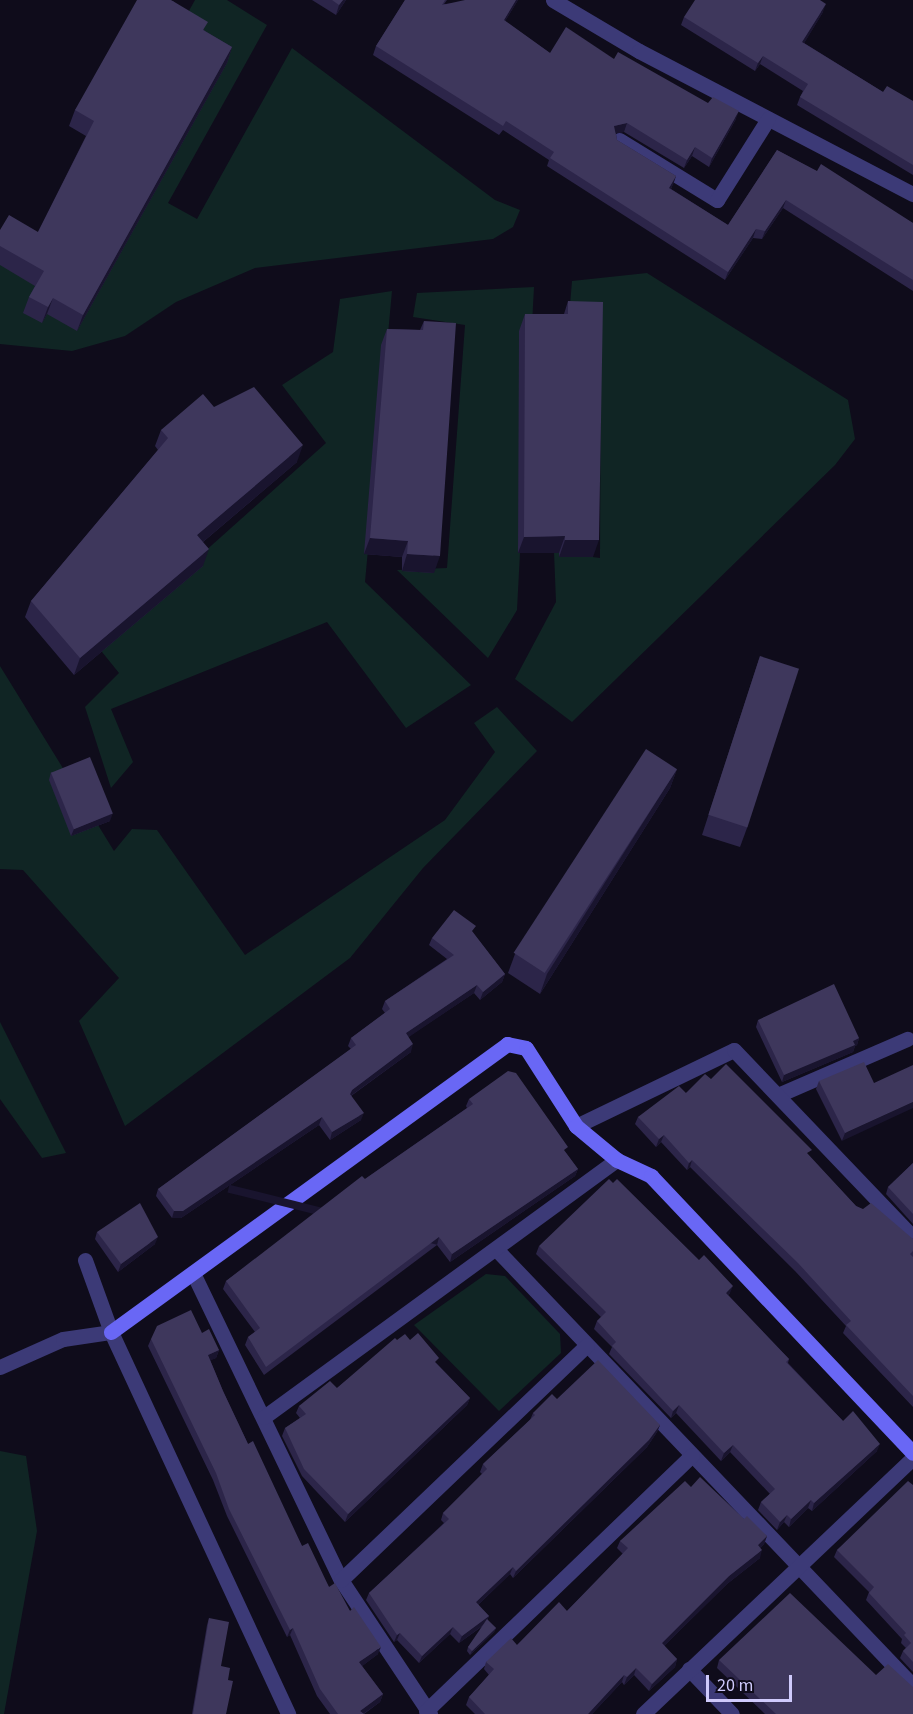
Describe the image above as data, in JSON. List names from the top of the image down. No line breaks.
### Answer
{"scale_bar":"20 m"}
